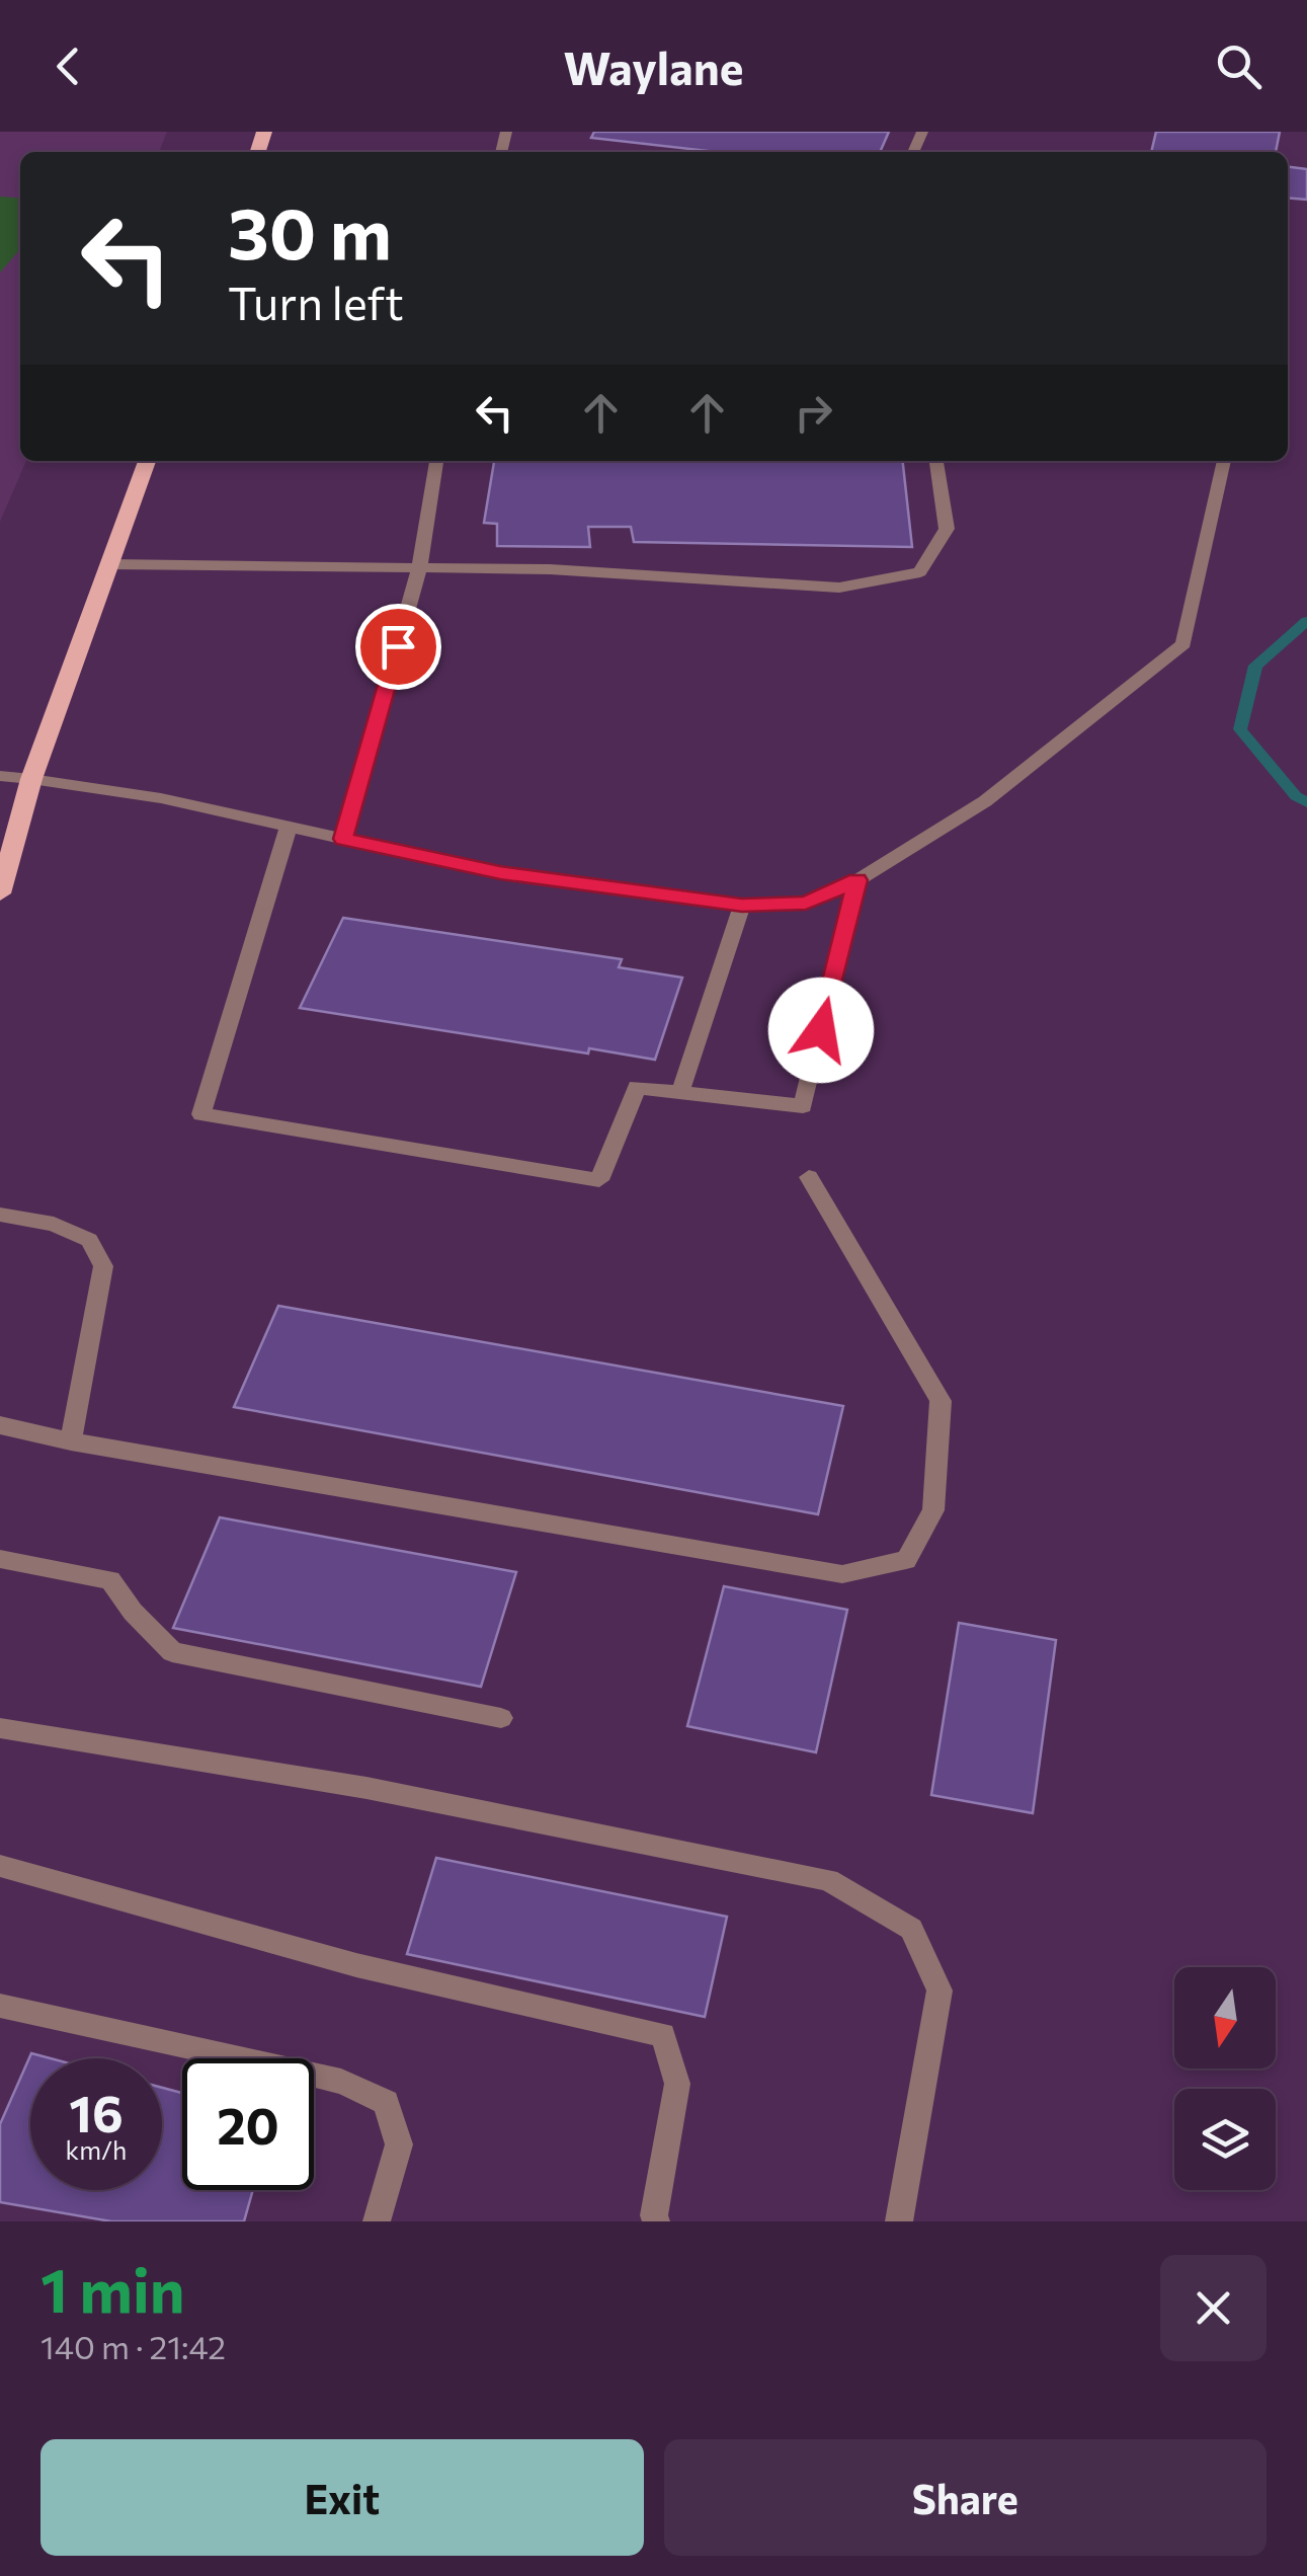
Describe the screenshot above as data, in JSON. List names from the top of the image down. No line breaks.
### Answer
{"north":"bottom","page":{"header":"Waylane","turn":["30 m","Turn left"],"speed":"16 km/h","limit":"20","heading":["1 min","140 m · 21:42"],"buttons":["Exit","Share"]}}
